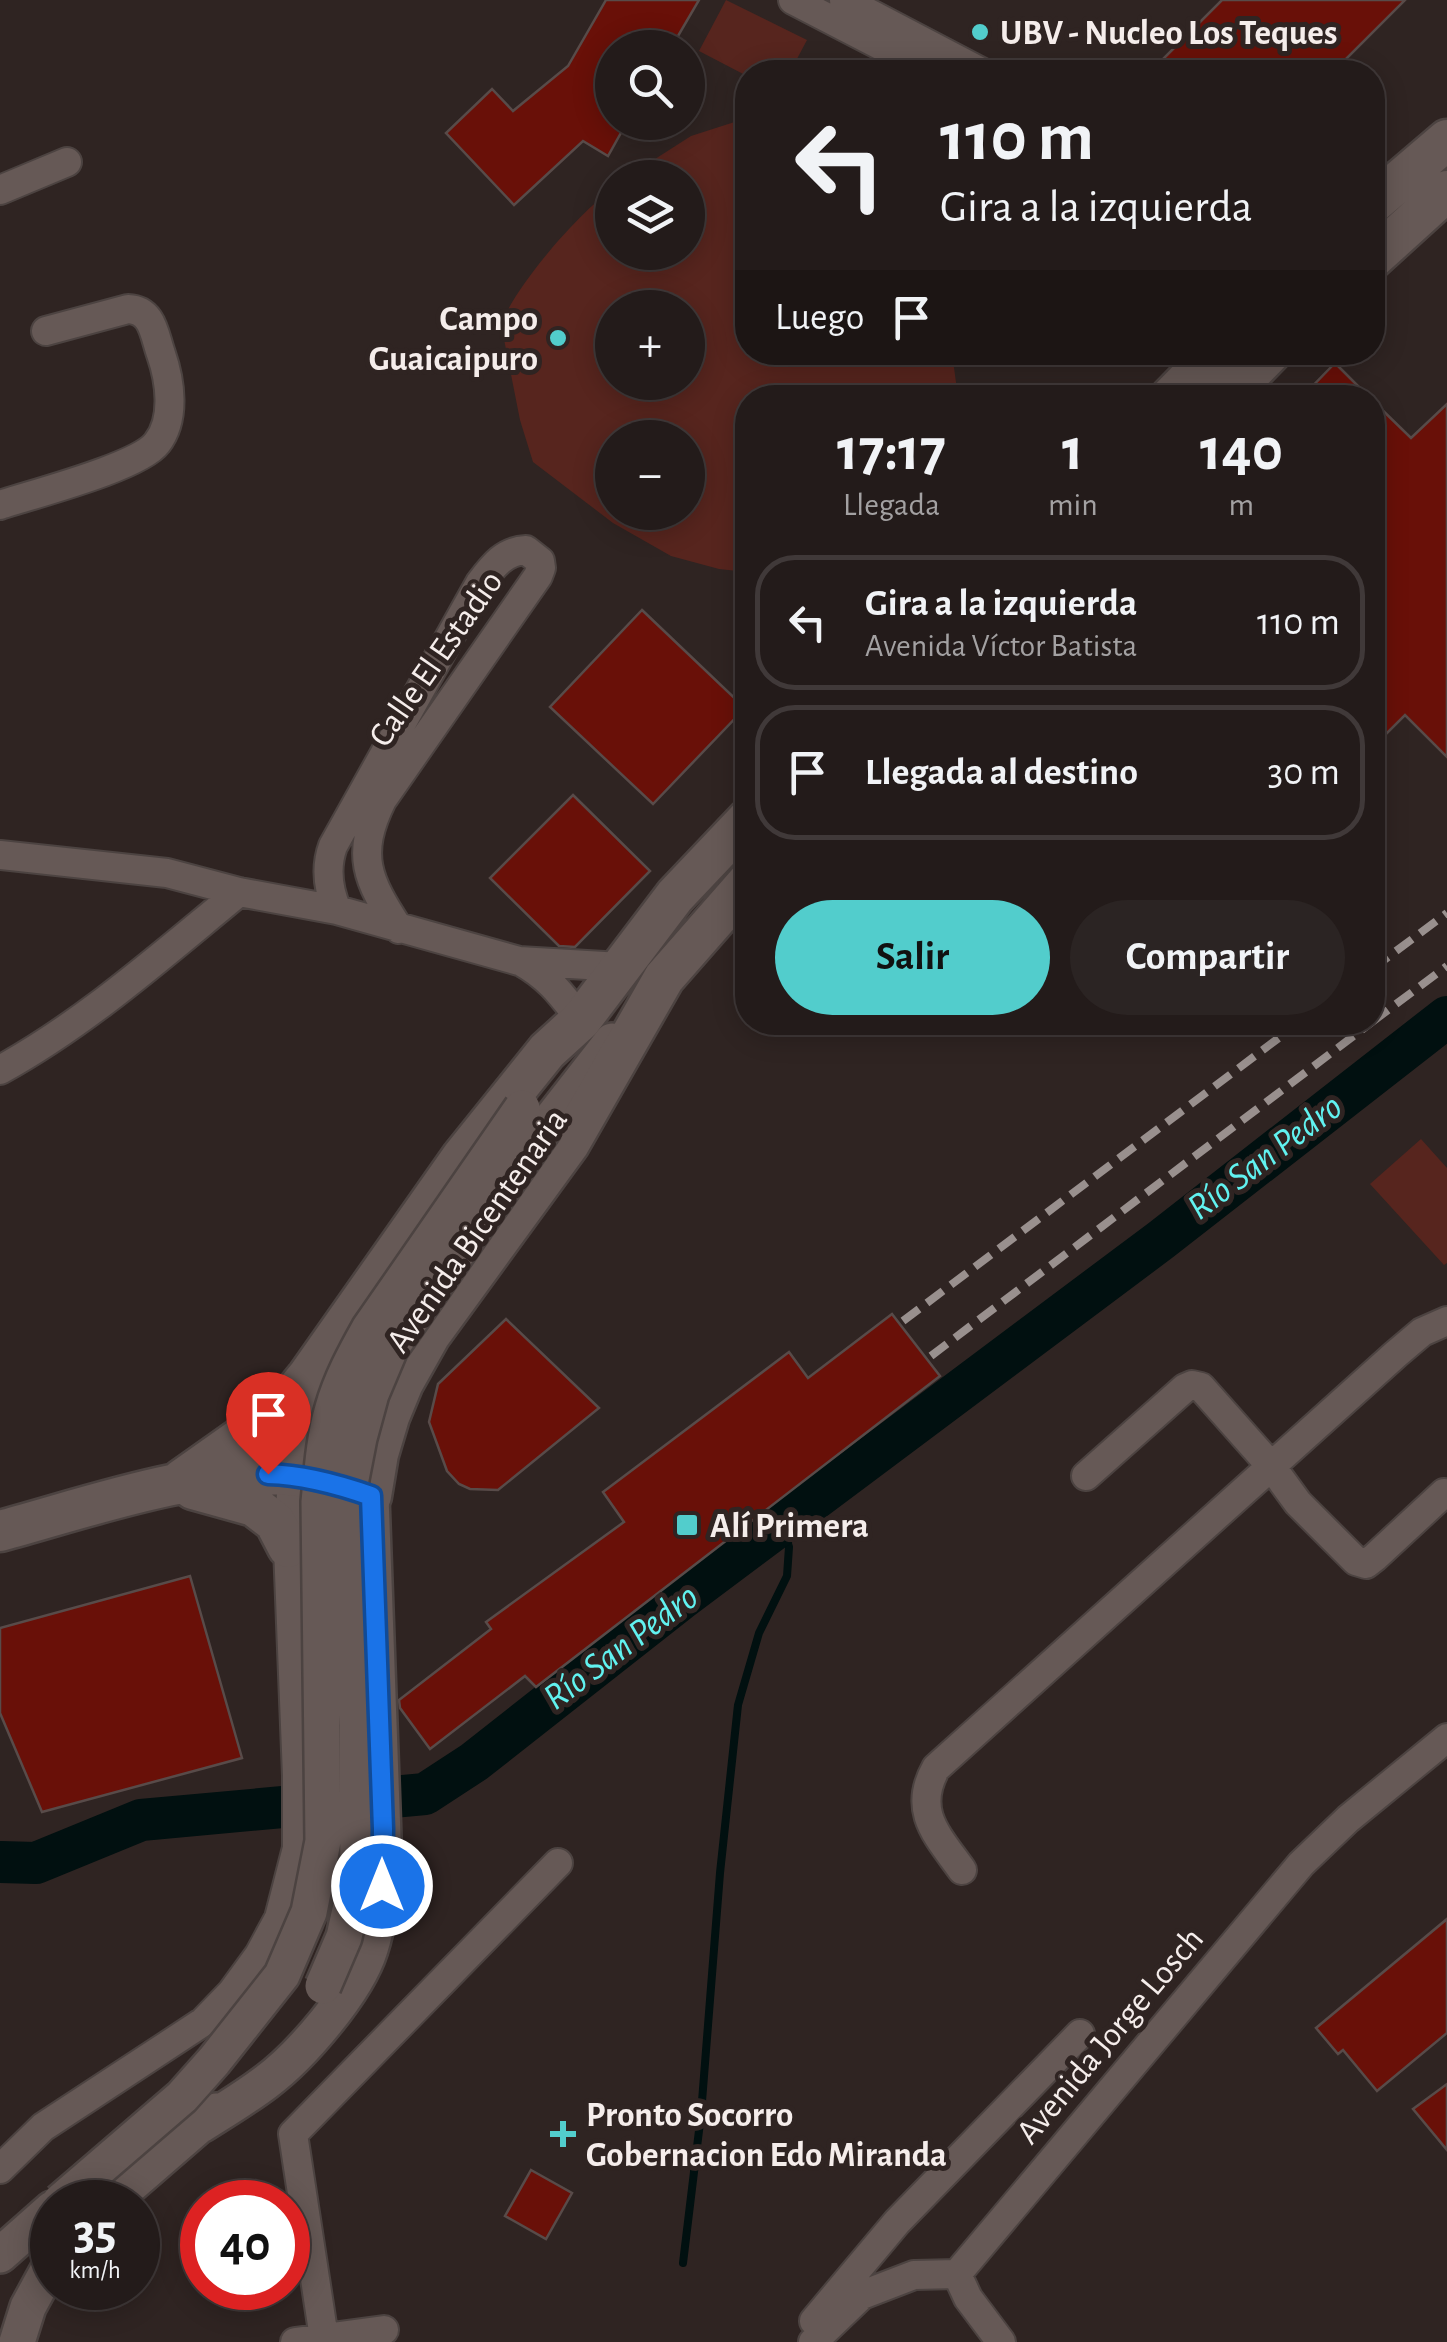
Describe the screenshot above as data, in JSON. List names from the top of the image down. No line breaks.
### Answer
{"streets":{"main road":["Avenida Bicentenaria"],"street":["Calle El Estadio","Avenida Jorge Losch"]},"water":["Río San Pedro"],"places":{"other":["UBV - Nucleo Los Teques","Campo Guaicaipuro"],"transit":["Alí Primera"],"health":["Pronto Socorro Gobernacion Edo Miranda"]},"page":{"map_buttons":["+","−"],"turn":["110 m","Gira a la izquierda"],"then":"Luego","eta":["17:17","Llegada","1","min","140","m"],"list":[{"name":"Gira a la izquierda","note":"Avenida Víctor Batista","value":"110 m"},{"name":"Llegada al destino","value":"30 m"}],"buttons":["Salir","Compartir"],"speed":"35 km/h","limit":"40"}}
